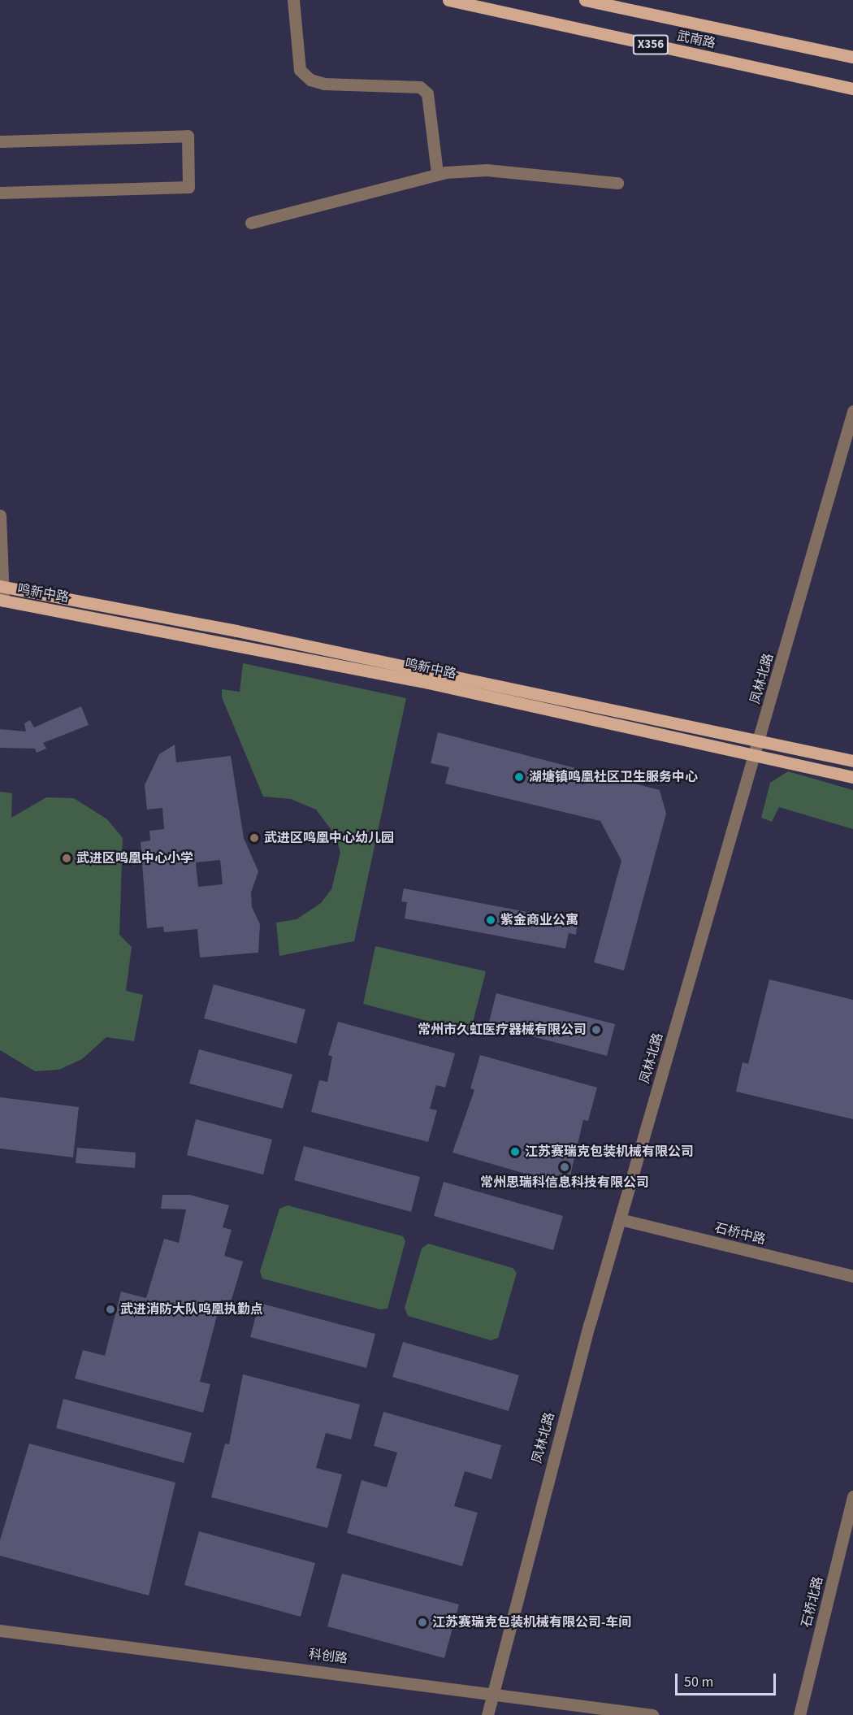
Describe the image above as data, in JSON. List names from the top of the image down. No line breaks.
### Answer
{"streets":{"main road":["武南路","X356","鸣新中路"],"street":["凤林北路","石桥中路","石桥北路","科创路"]},"crossings":[["鸣新中路","凤林北路"],["凤林北路","石桥中路"],["凤林北路","科创路"]],"places":["湖塘镇鸣凰社区卫生服务中心","武进区鸣凰中心幼儿园","武进区鸣凰中心小学","紫金商业公寓","常州市久虹医疗器械有限公司","江苏赛瑞克包装机械有限公司","常州思瑞科信息科技有限公司","武进消防大队呜凰执勤点","江苏赛瑞克包装机械有限公司-车间"],"scale_bar":"50 m"}
